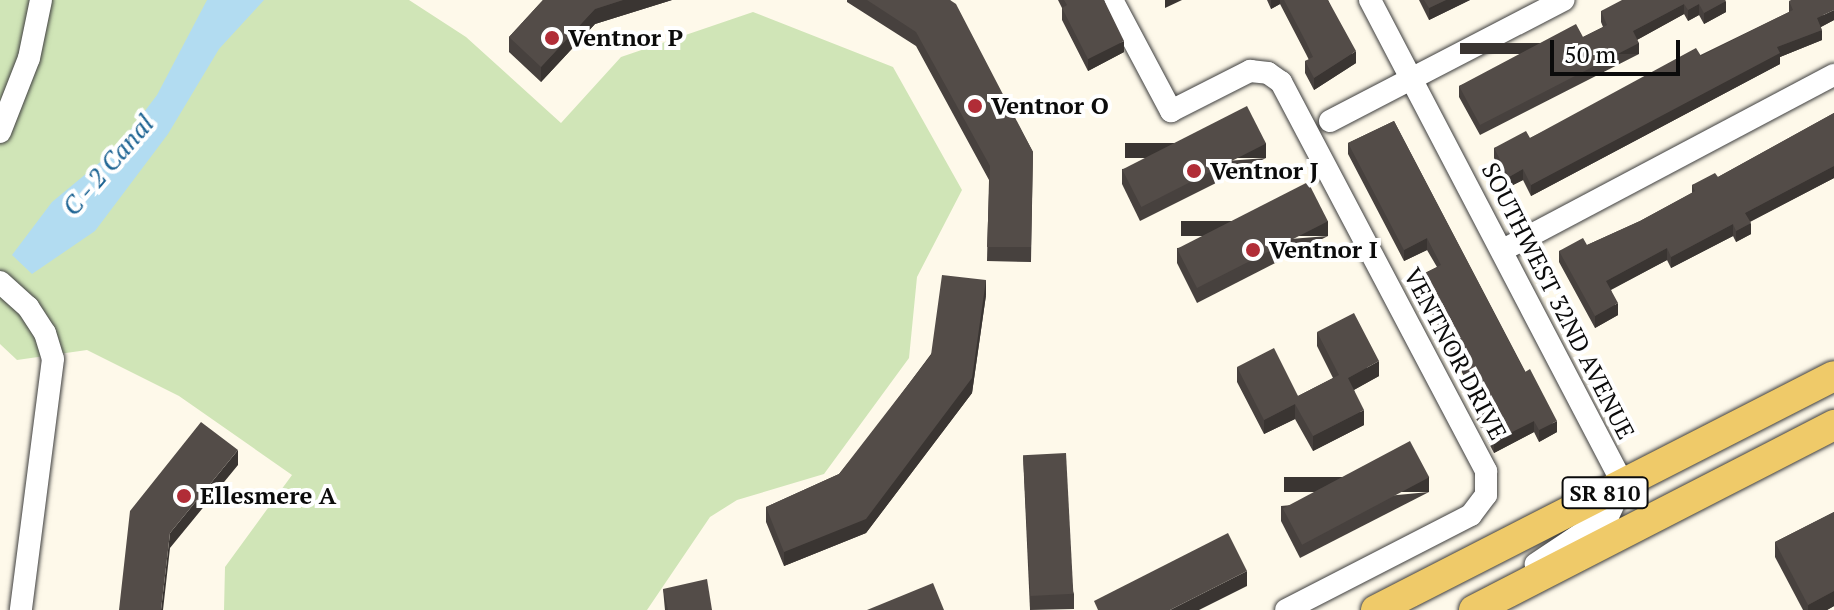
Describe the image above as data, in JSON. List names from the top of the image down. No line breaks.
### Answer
{"streets":{"main road":["SR 810"],"street":["SOUTHWEST 32ND AVENUE","VENTNOR DRIVE"]},"crossings":[["SOUTHWEST 32ND AVENUE","SR 810"]],"water":["C - 2 Canal"],"places":["Ventnor P","Ventnor O","Ventnor J","Ventnor I","Ellesmere A"],"scale_bar":"50 m"}
